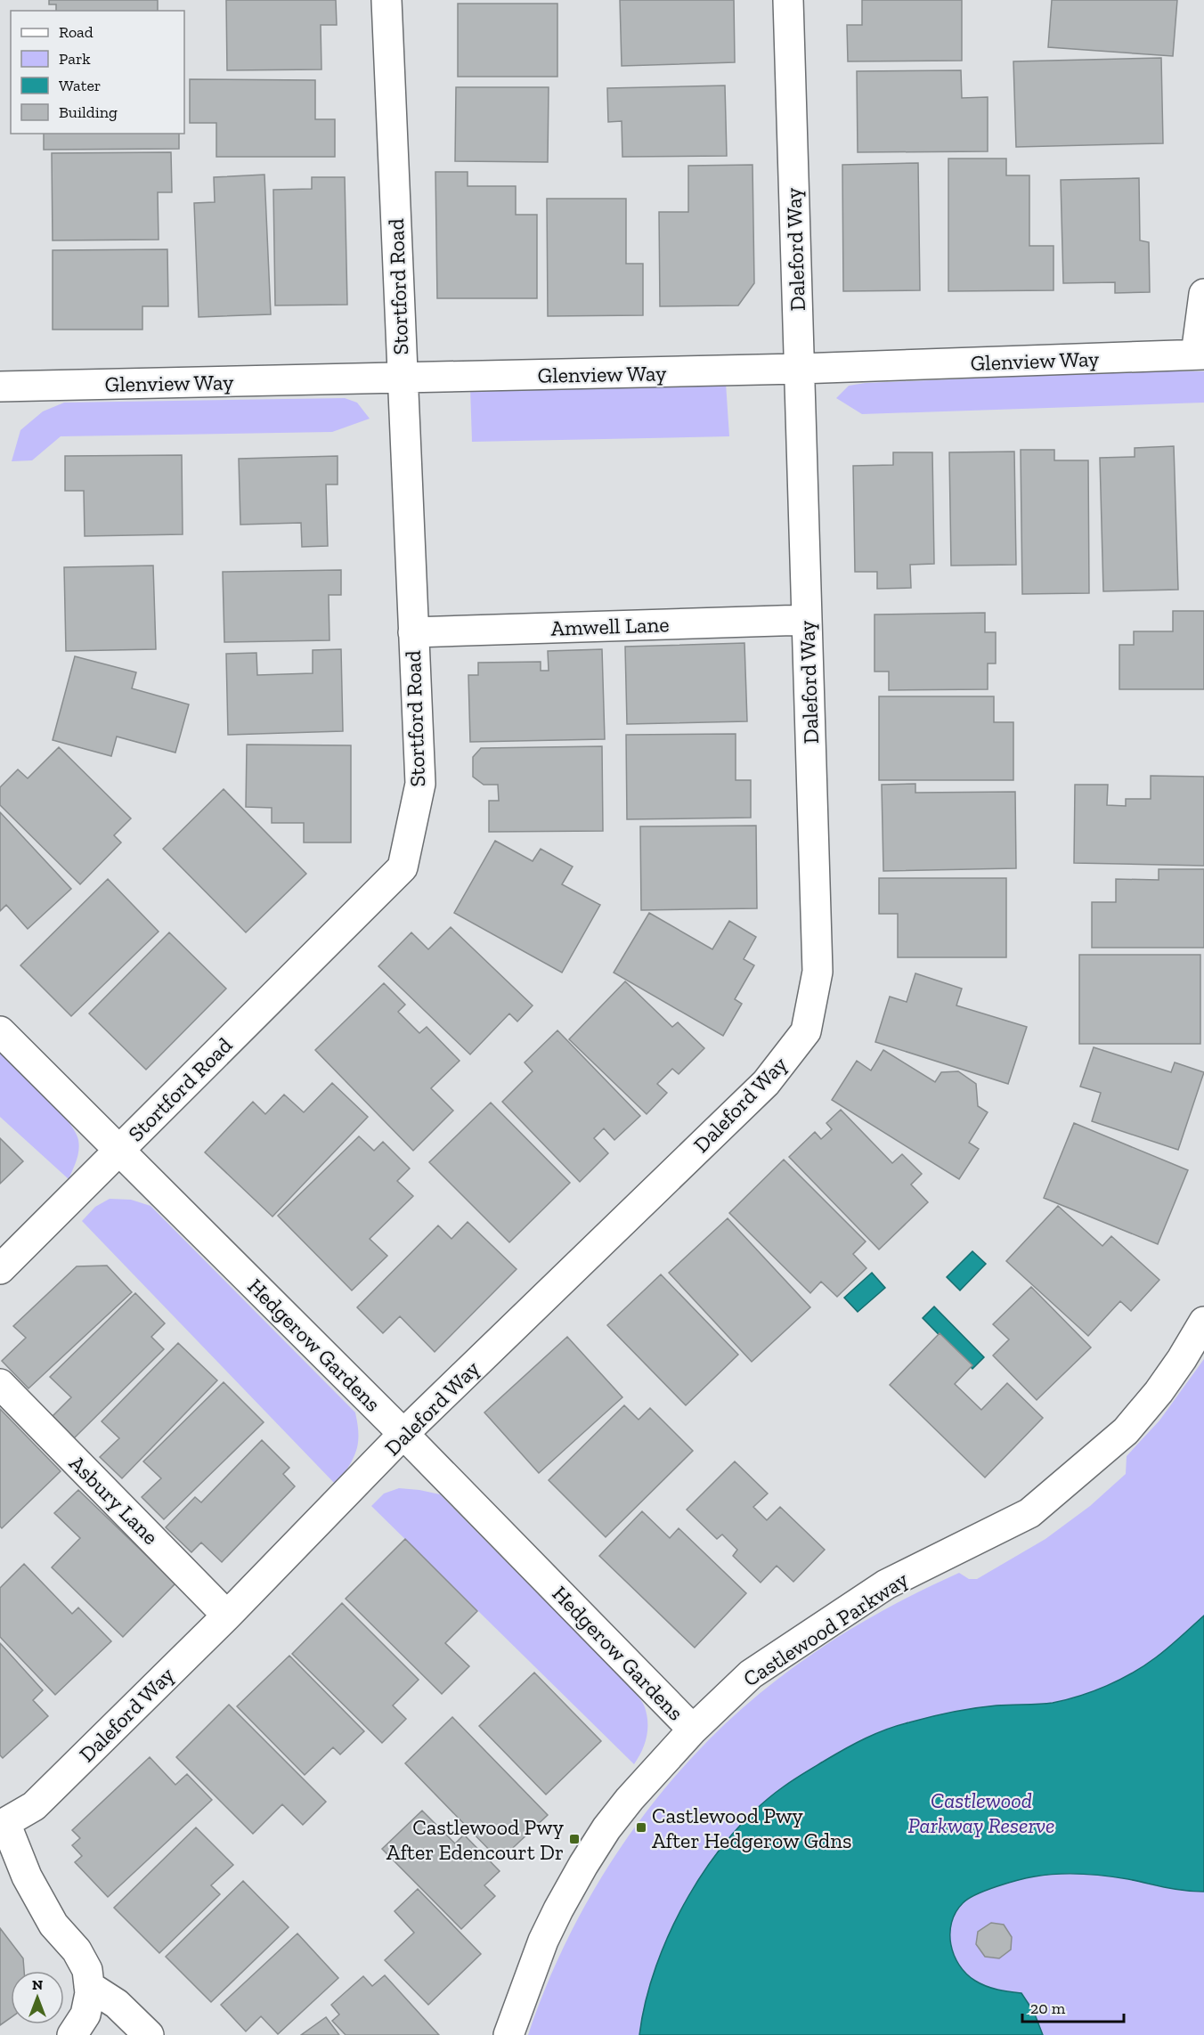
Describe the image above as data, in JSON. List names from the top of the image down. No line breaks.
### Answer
{"streets":{"street":["Daleford Way","Stortford Road","Glenview Way","Amwell Lane","Hedgerow Gardens","Asbury Lane","Castlewood Parkway"]},"crossings":[["Daleford Way","Glenview Way"],["Daleford Way","Amwell Lane"],["Daleford Way","Hedgerow Gardens"],["Daleford Way","Asbury Lane"],["Stortford Road","Glenview Way"],["Stortford Road","Amwell Lane"],["Stortford Road","Hedgerow Gardens"],["Hedgerow Gardens","Castlewood Parkway"]],"parks":["Castlewood Parkway Reserve"],"places":{"transit":["Castlewood Pwy After Hedgerow Gdns","Castlewood Pwy After Edencourt Dr"]},"legend":["Road","Park","Water","Building"],"scale_bar":"20 m","north":"top"}
